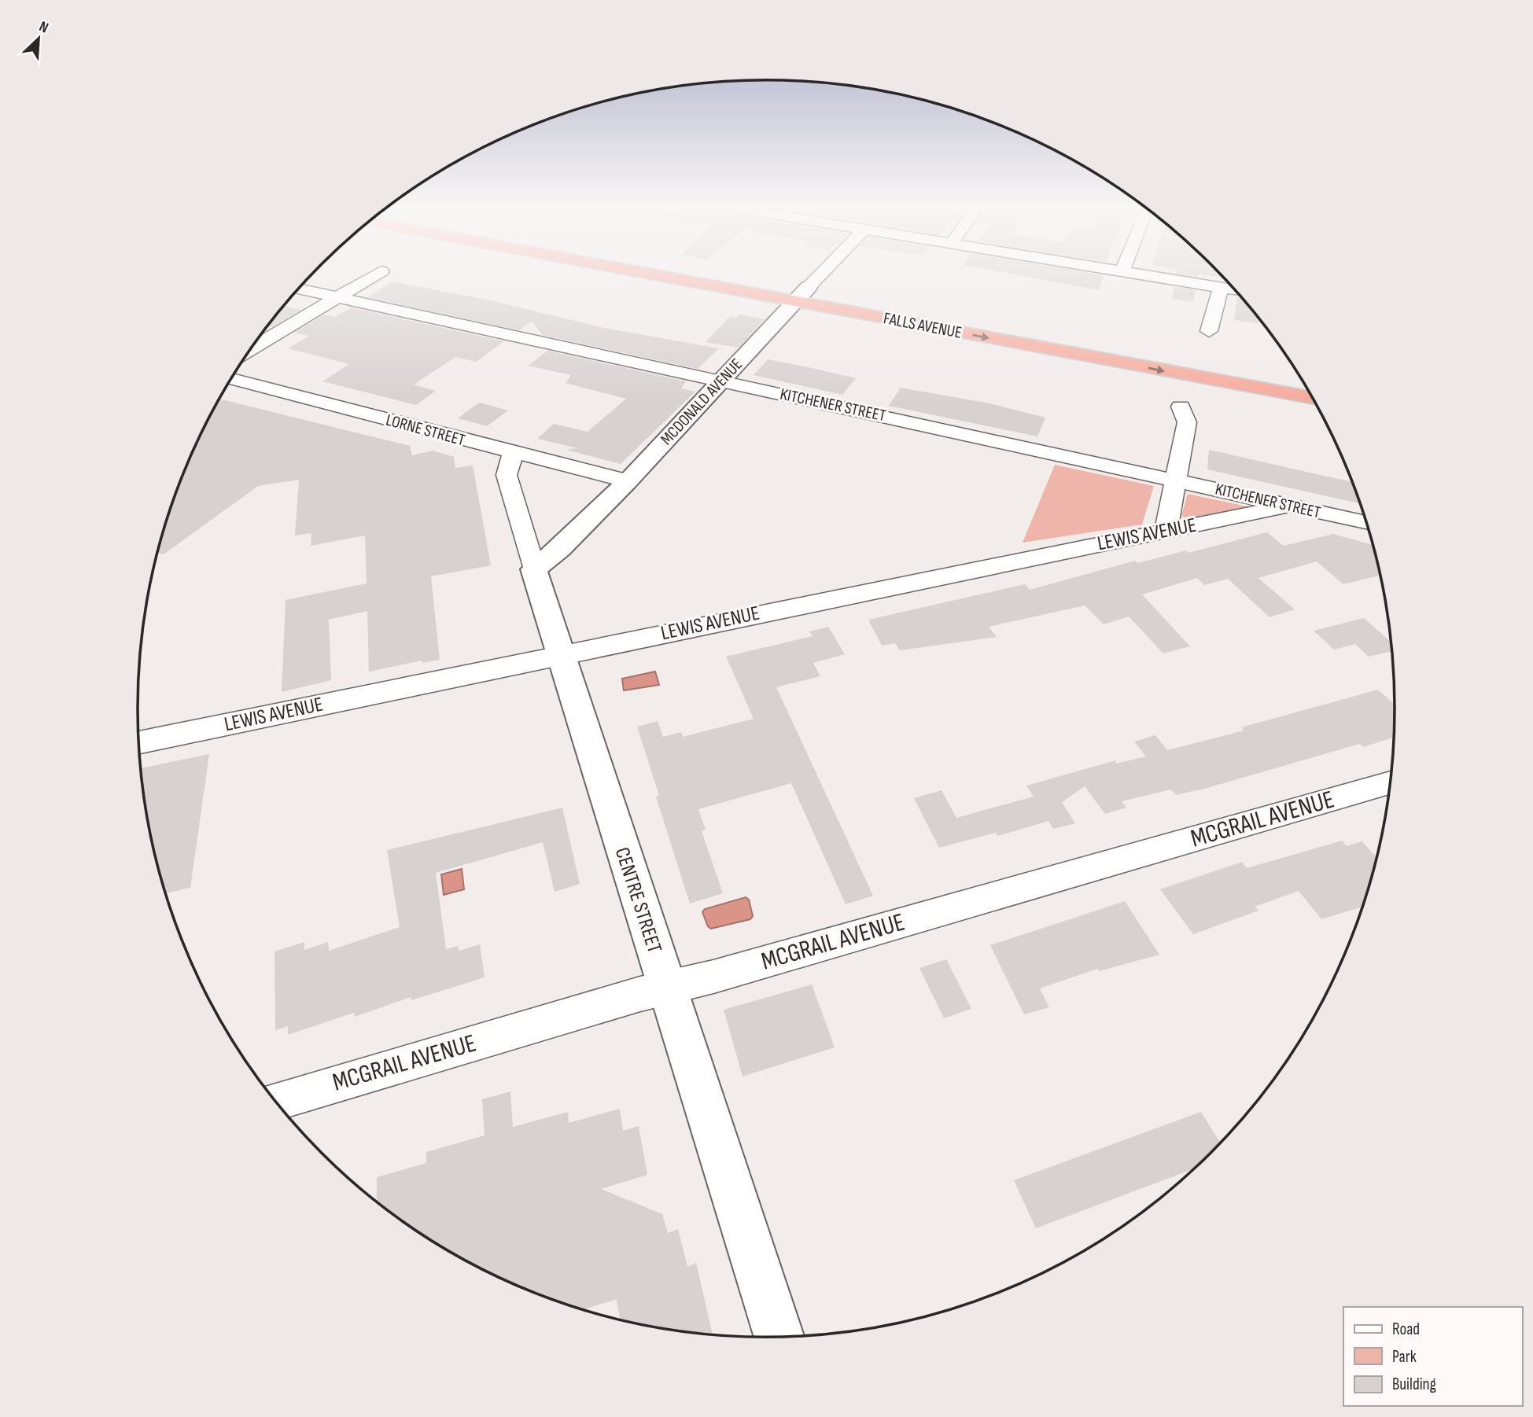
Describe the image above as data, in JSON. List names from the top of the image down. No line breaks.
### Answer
{"streets":{"highway":["FALLS AVENUE"],"street":["MCDONALD AVENUE","KITCHENER STREET","LORNE STREET","LEWIS AVENUE","MCGRAIL AVENUE","CENTRE STREET"]},"crossings":[["FALLS AVENUE","MCDONALD AVENUE"],["MCDONALD AVENUE","KITCHENER STREET"],["MCDONALD AVENUE","LORNE STREET"],["MCDONALD AVENUE","CENTRE STREET"],["KITCHENER STREET","LEWIS AVENUE"],["LORNE STREET","CENTRE STREET"],["LEWIS AVENUE","CENTRE STREET"],["MCGRAIL AVENUE","CENTRE STREET"]],"legend":["Road","Park","Building"],"north":"top right"}
